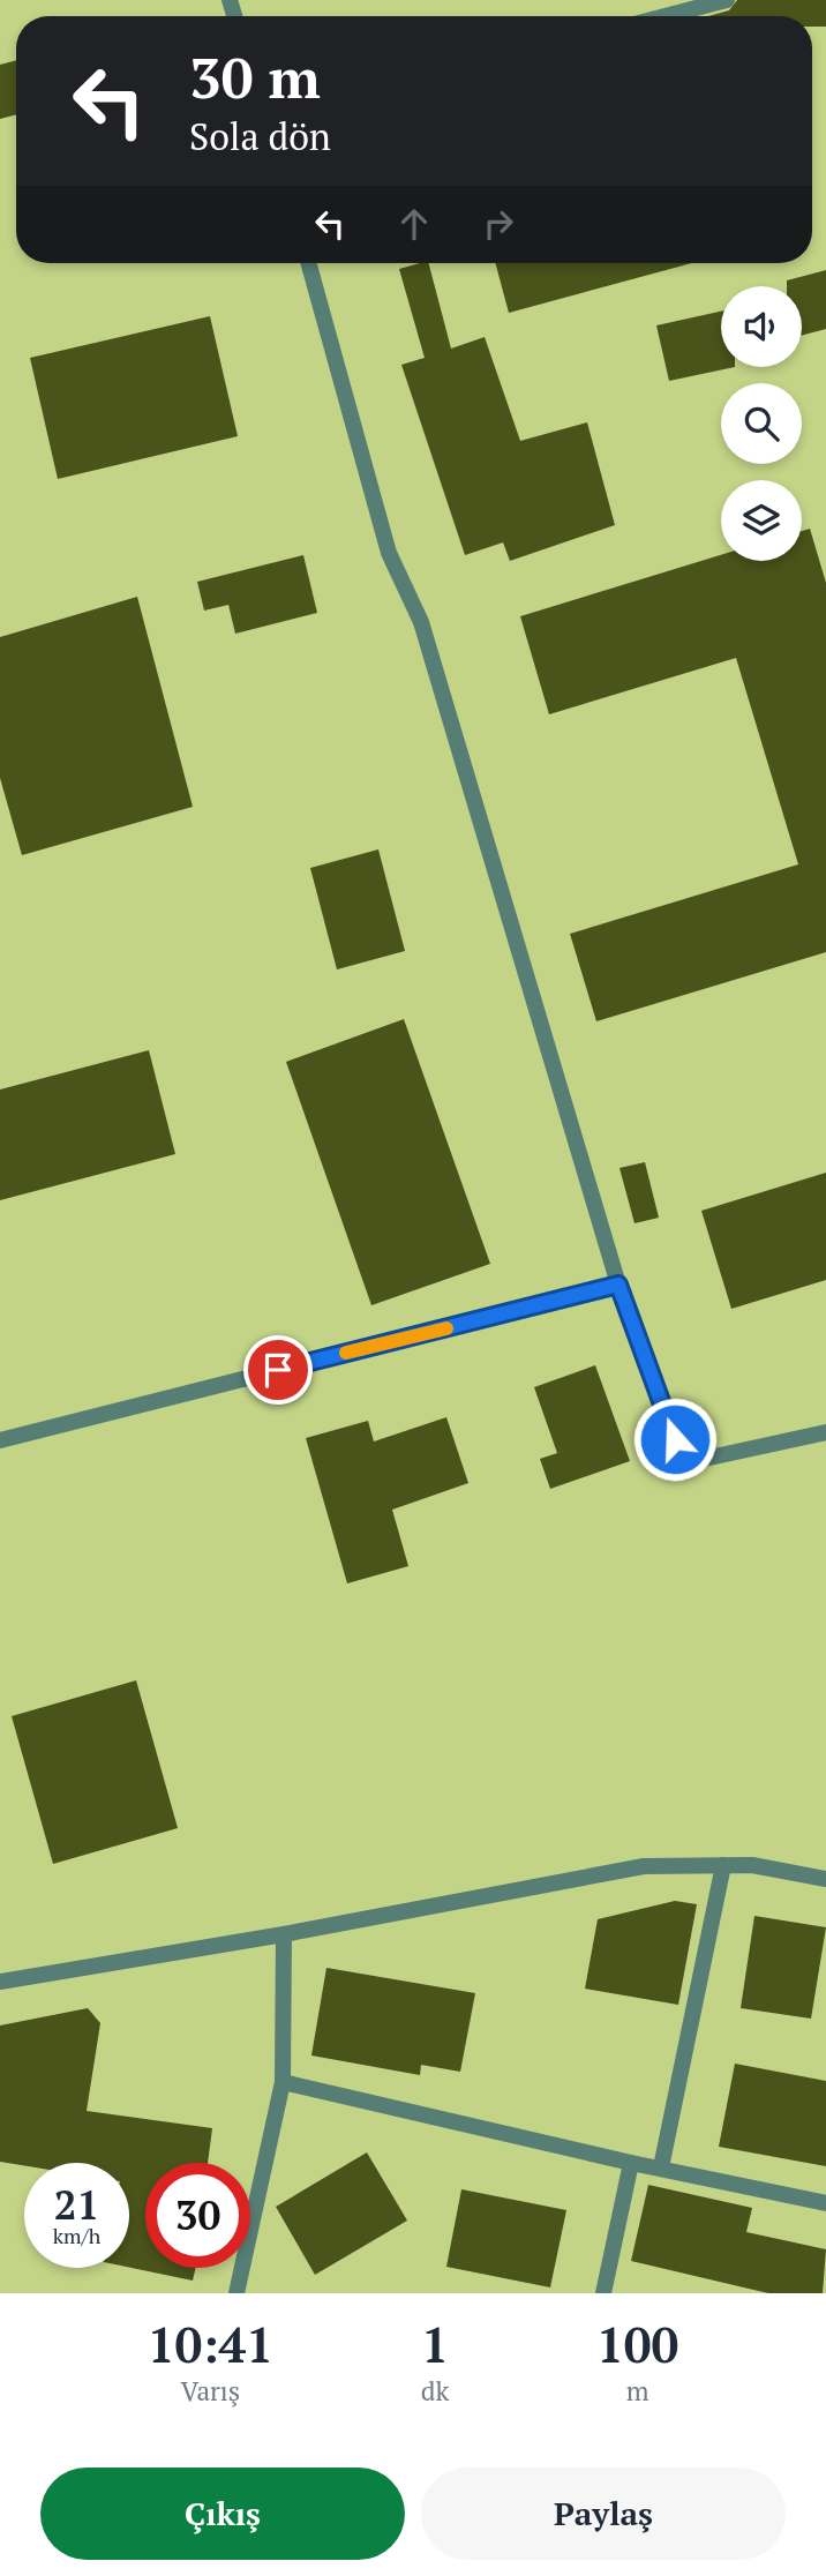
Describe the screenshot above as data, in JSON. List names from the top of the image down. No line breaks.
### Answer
{"page":{"turn":["30 m","Sola dön"],"speed":"21 km/h","limit":"30","eta":["10:41","Varış","1","dk","100","m"],"buttons":["Çıkış","Paylaş"]}}
